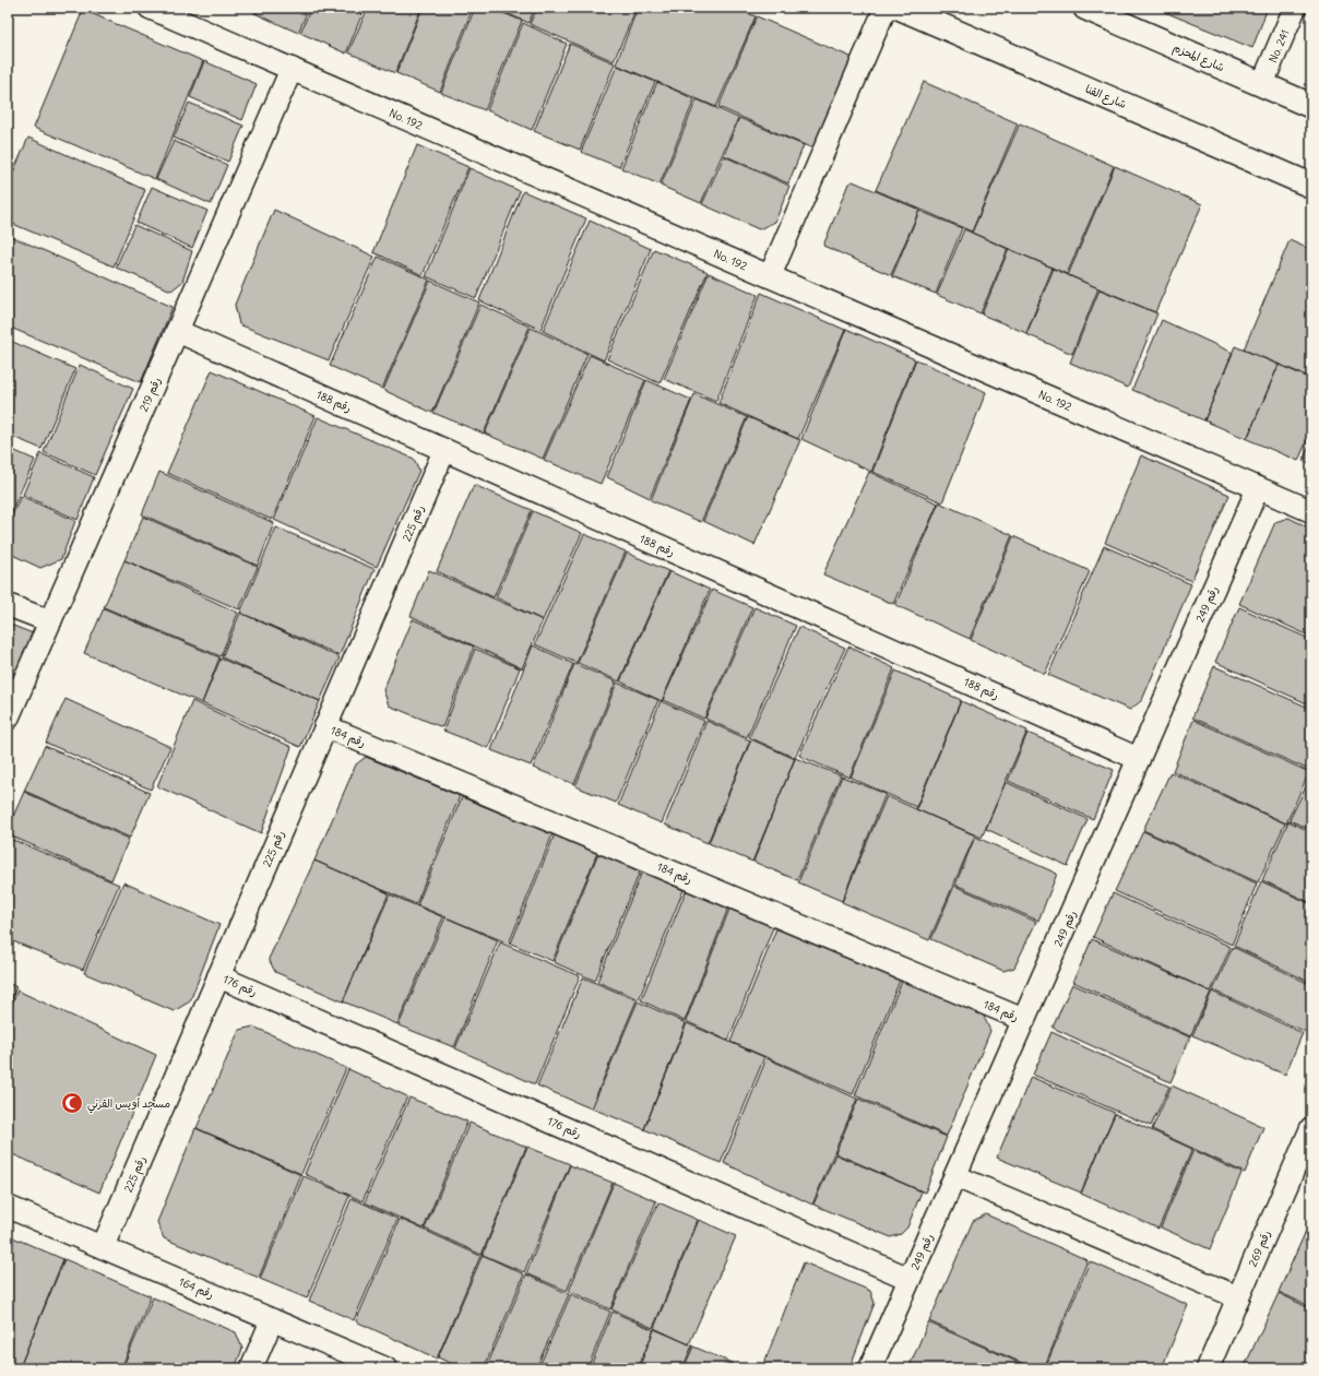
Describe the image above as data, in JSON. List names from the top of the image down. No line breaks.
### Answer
{"streets":{"street":["No. 241","شارع المحزم","شارع القنا","No. 192","رقم 219","رقم 188","رقم 225","رقم 249","رقم 184","رقم 176","رقم 269","رقم 164"]},"crossings":[["No. 241","شارع المحزم"],["No. 192","رقم 219"],["No. 192","رقم 249"],["رقم 219","رقم 188"],["رقم 188","رقم 225"],["رقم 188","رقم 249"],["رقم 225","رقم 184"],["رقم 225","رقم 176"],["رقم 225","رقم 164"],["رقم 249","رقم 184"],["رقم 249","رقم 176"]],"places":{"mosque":["مسجد أويس القرني"]}}
